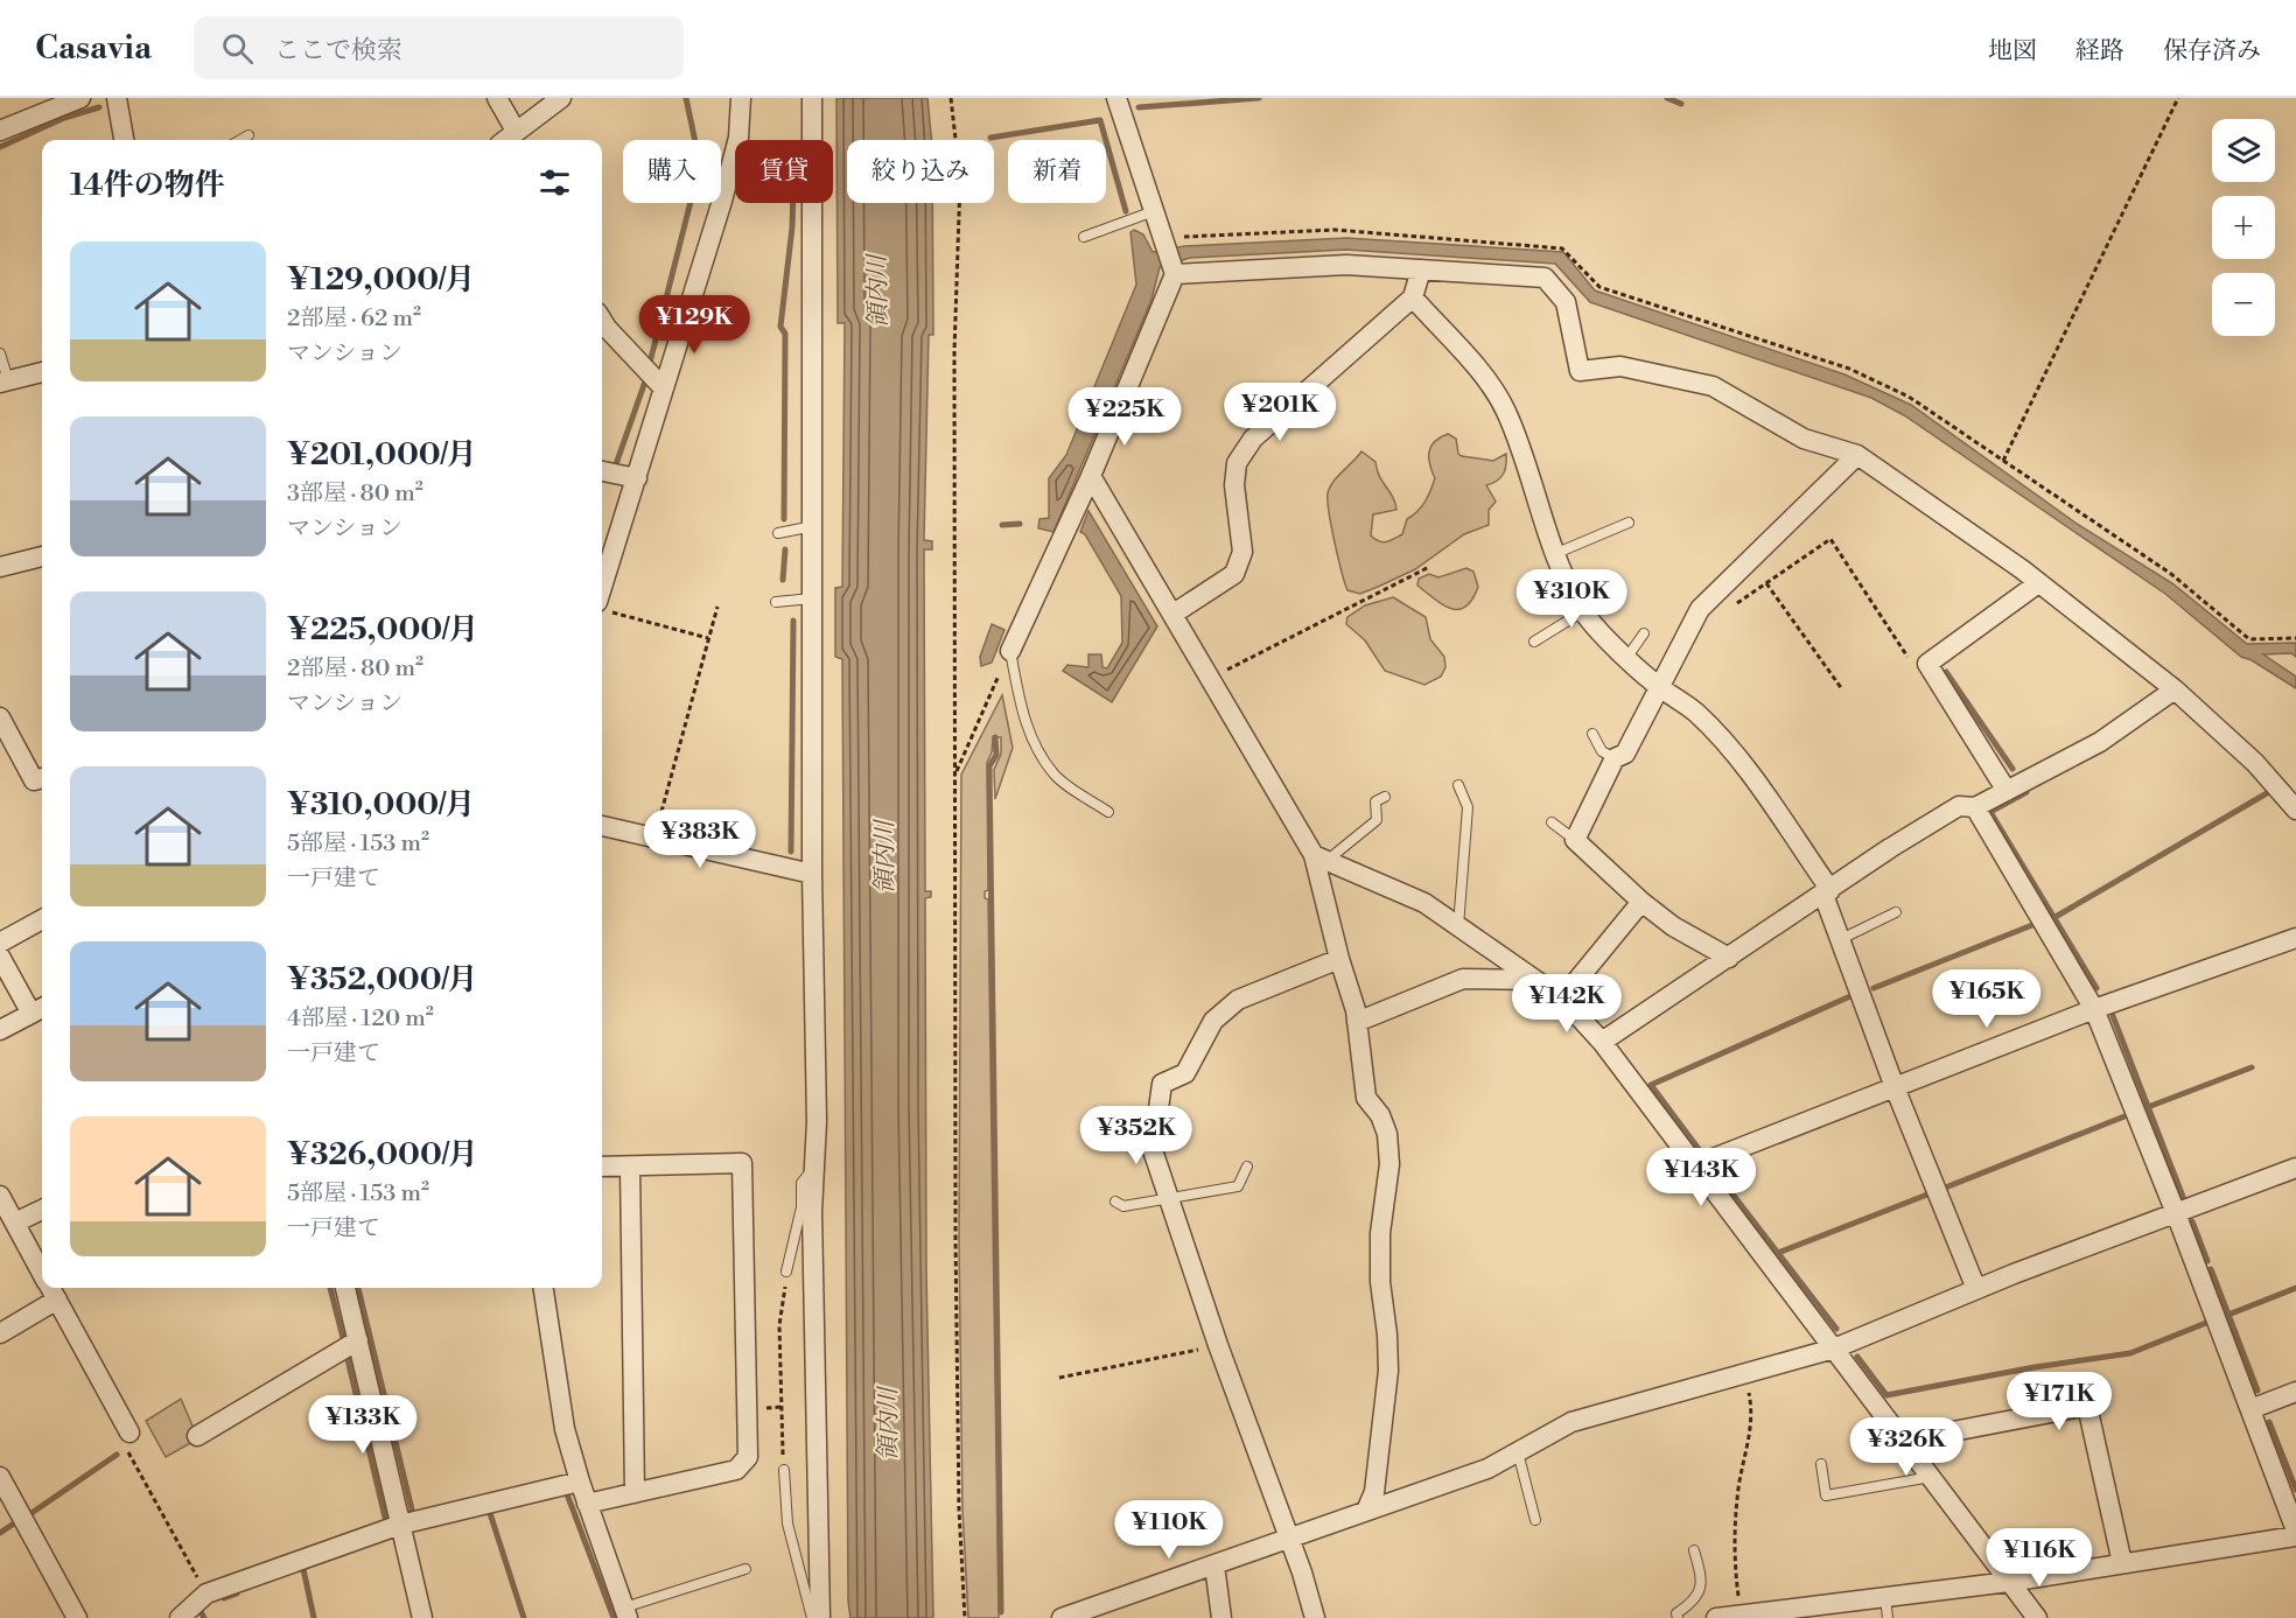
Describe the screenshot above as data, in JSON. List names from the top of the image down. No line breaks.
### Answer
{"water":["領内川"],"page":{"header":"Casavia","search":"ここで検索","nav":["地図","経路","保存済み"],"map_buttons":["+","−"],"chip":["購入","賃貸","絞り込み","新着"],"heading":"14件の物件","list":[{"name":"¥129,000/月","note":"2部屋 · 62 m² · マンション"},{"name":"¥201,000/月","note":"3部屋 · 80 m² · マンション"},{"name":"¥225,000/月","note":"2部屋 · 80 m² · マンション"},{"name":"¥310,000/月","note":"5部屋 · 153 m² · 一戸建て"},{"name":"¥352,000/月","note":"4部屋 · 120 m² · 一戸建て"},{"name":"¥326,000/月","note":"5部屋 · 153 m² · 一戸建て"}],"price":["¥129K","¥201K","¥225K","¥310K","¥383K","¥165K","¥142K","¥352K","¥143K","¥171K","¥133K","¥326K","¥110K","¥116K"]}}
